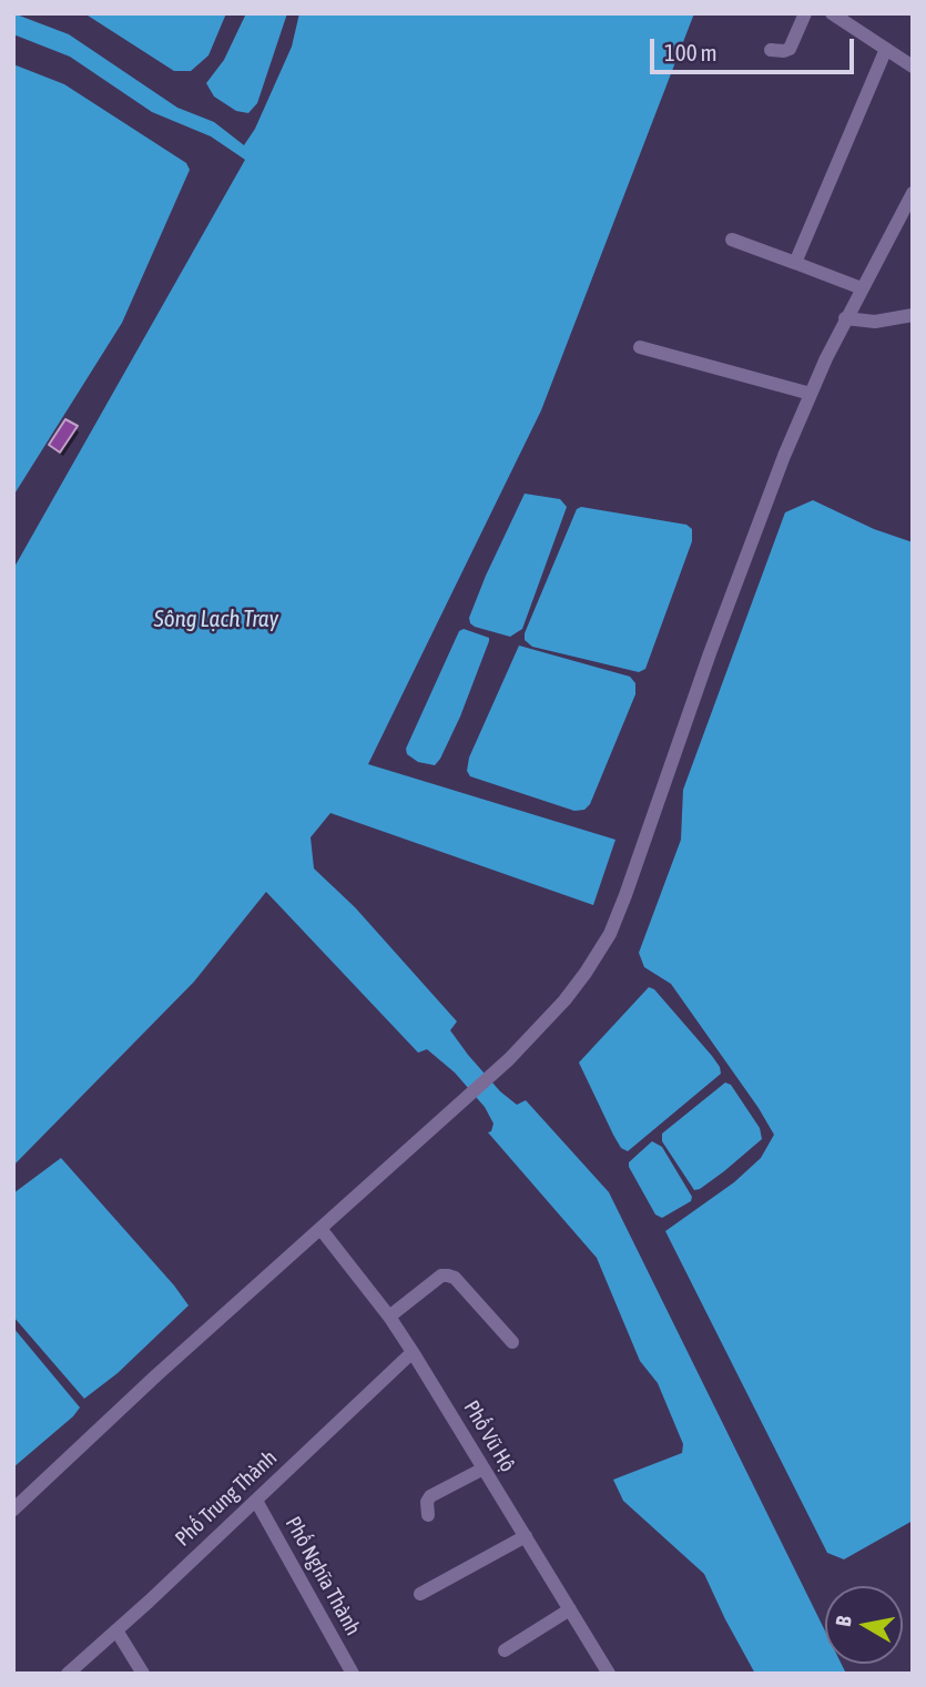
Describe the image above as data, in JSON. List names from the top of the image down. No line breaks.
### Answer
{"streets":{"street":["Phố Vũ Hộ","Phố Trung Thành","Phố Nghĩa Thành"]},"crossings":[["Phố Vũ Hộ","Phố Trung Thành"],["Phố Trung Thành","Phố Nghĩa Thành"]],"water":["Sông Lạch Tray"],"scale_bar":"100 m","north":"left"}
